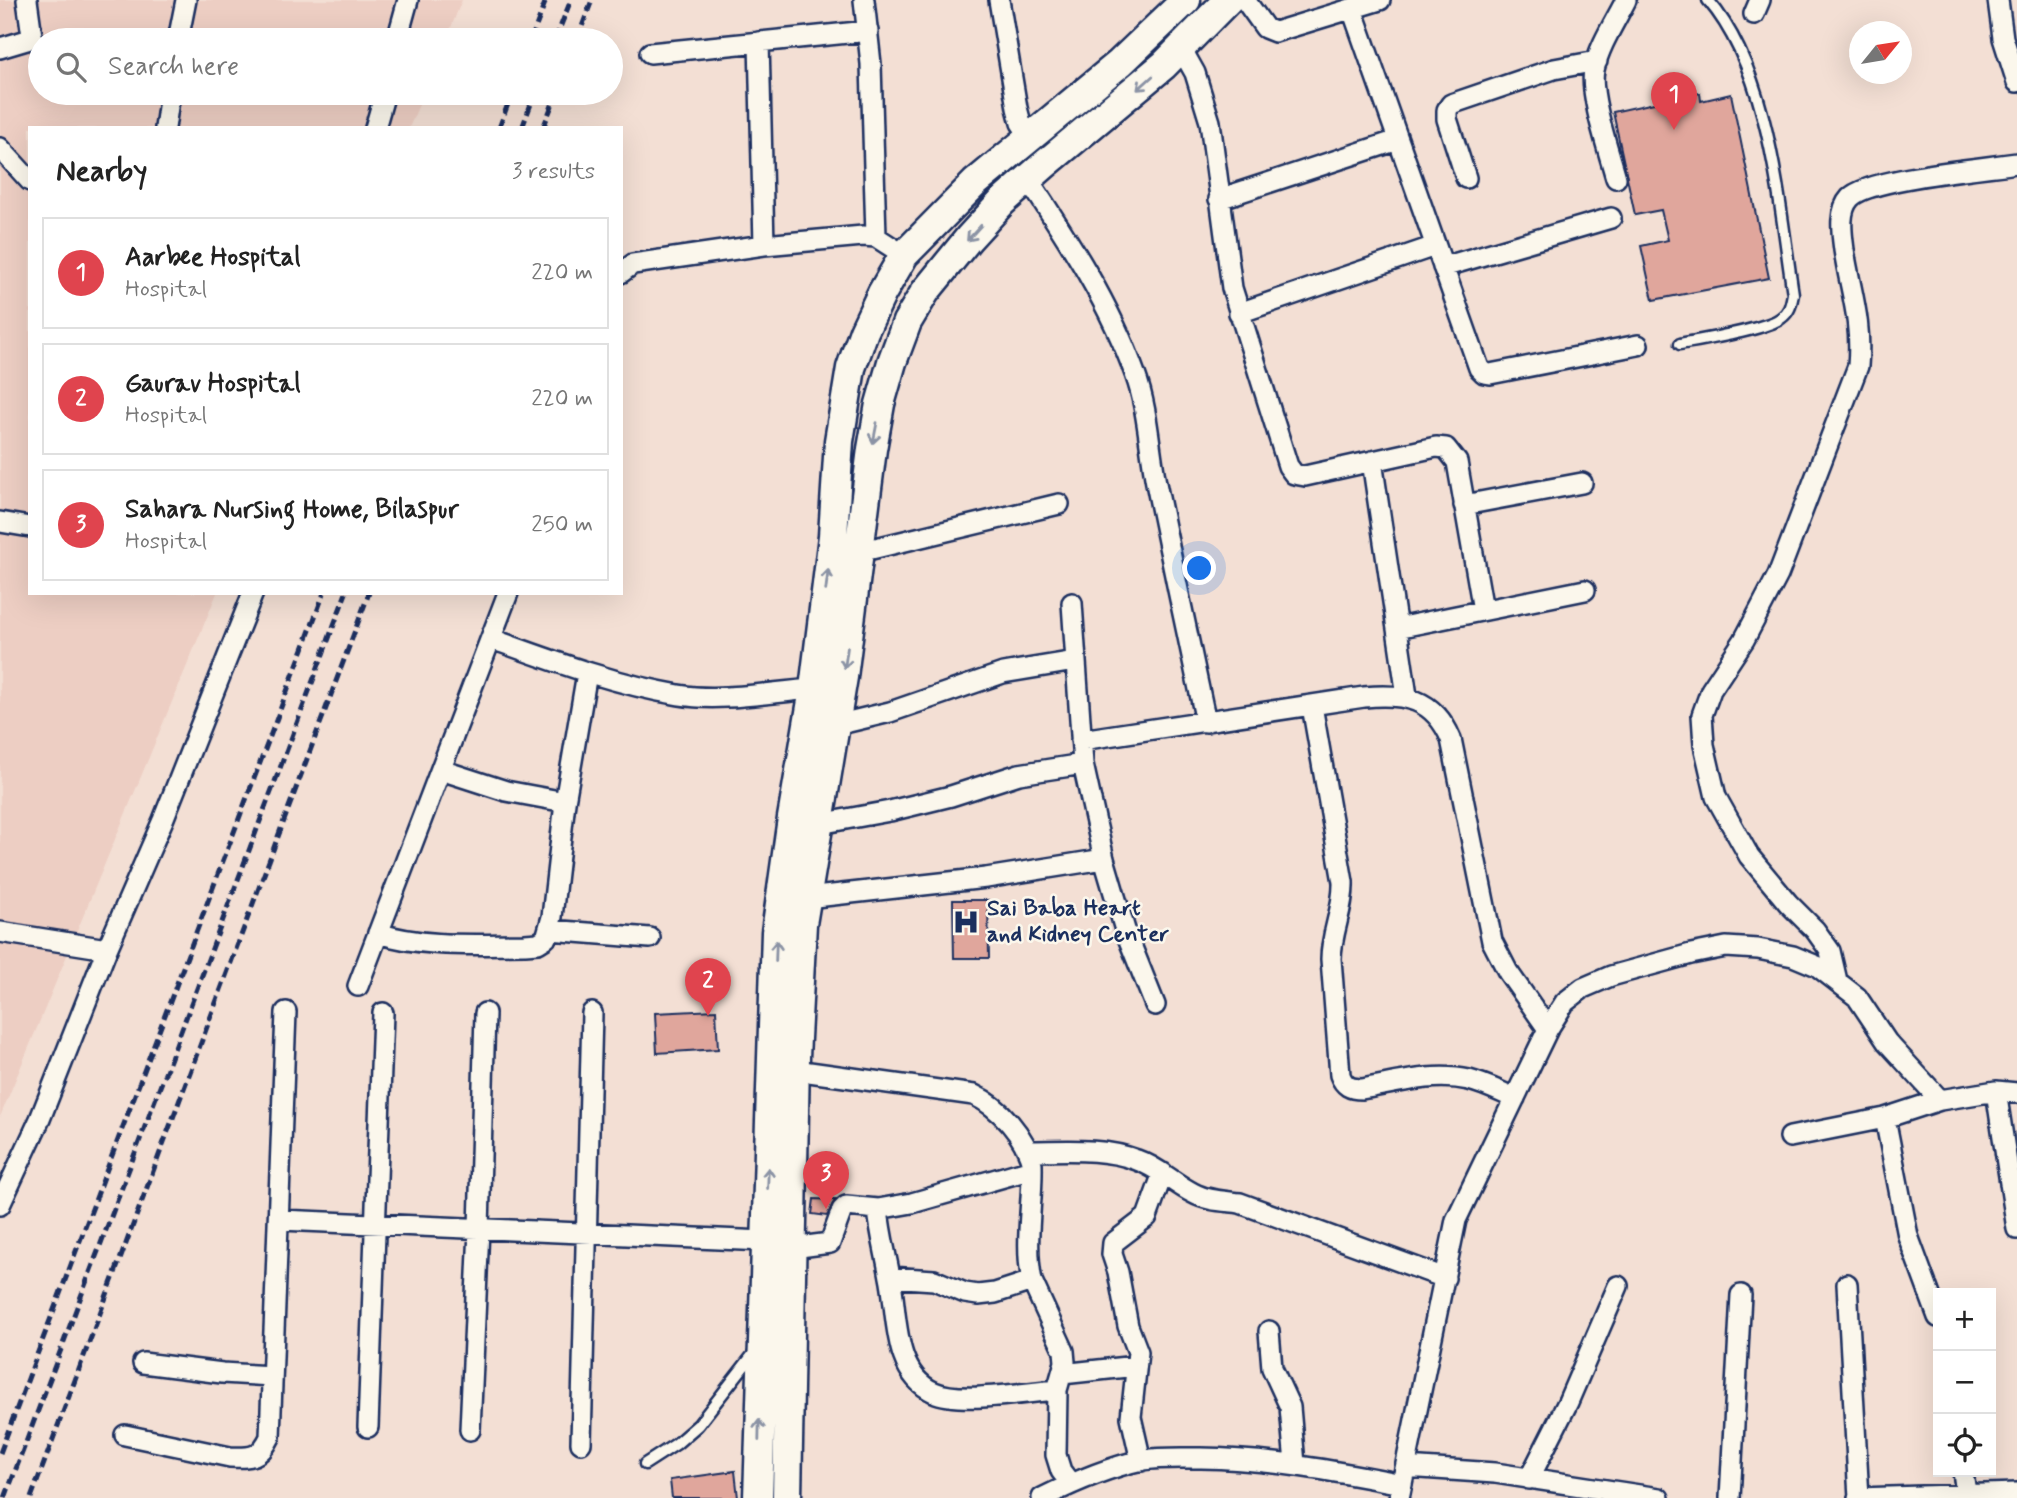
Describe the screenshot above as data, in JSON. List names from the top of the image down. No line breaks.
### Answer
{"places":{"hospital":["Sai Baba Heart and Kidney Center"]},"north":"top right","page":{"search":"Search here","pins":["1","2","3"],"heading":["Nearby","3 results"],"list":[{"mark":"1","name":"Aarbee Hospital","note":"Hospital","value":"220 m"},{"mark":"2","name":"Gaurav Hospital","note":"Hospital","value":"220 m"},{"mark":"3","name":"Sahara Nursing Home, Bilaspur","note":"Hospital","value":"250 m"}],"map_buttons":["+","−"]}}
